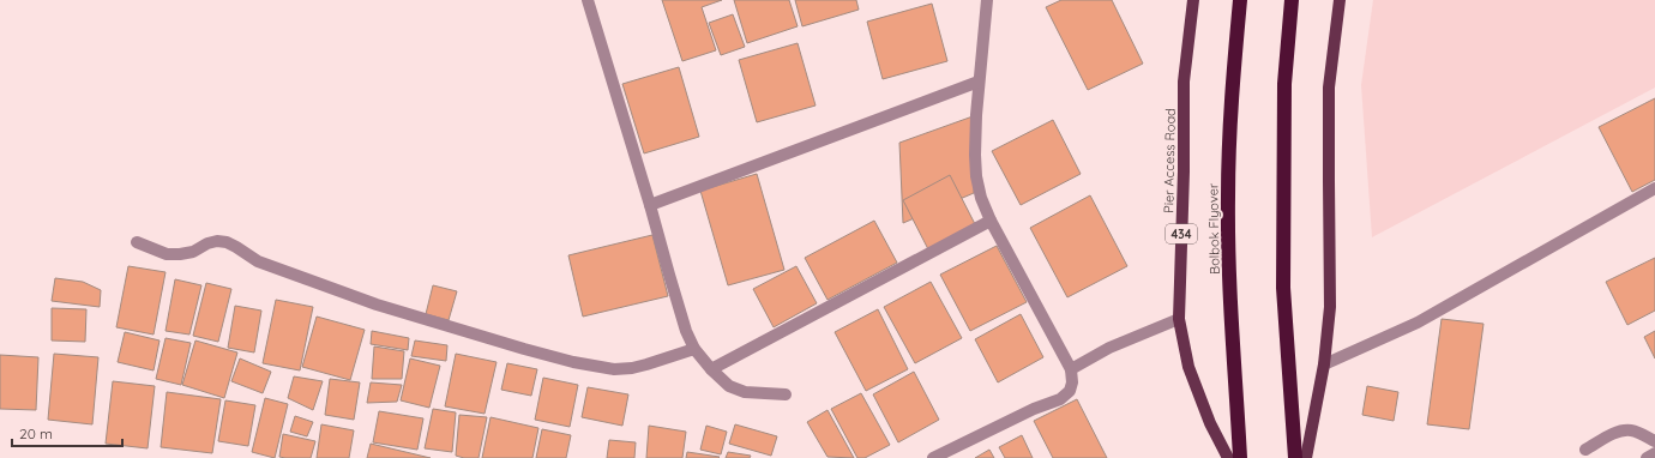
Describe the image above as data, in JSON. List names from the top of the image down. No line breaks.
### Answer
{"streets":{"highway":["Bolbok Flyover"],"main road":["Pier Access Road","434"]},"scale_bar":"20 m"}
